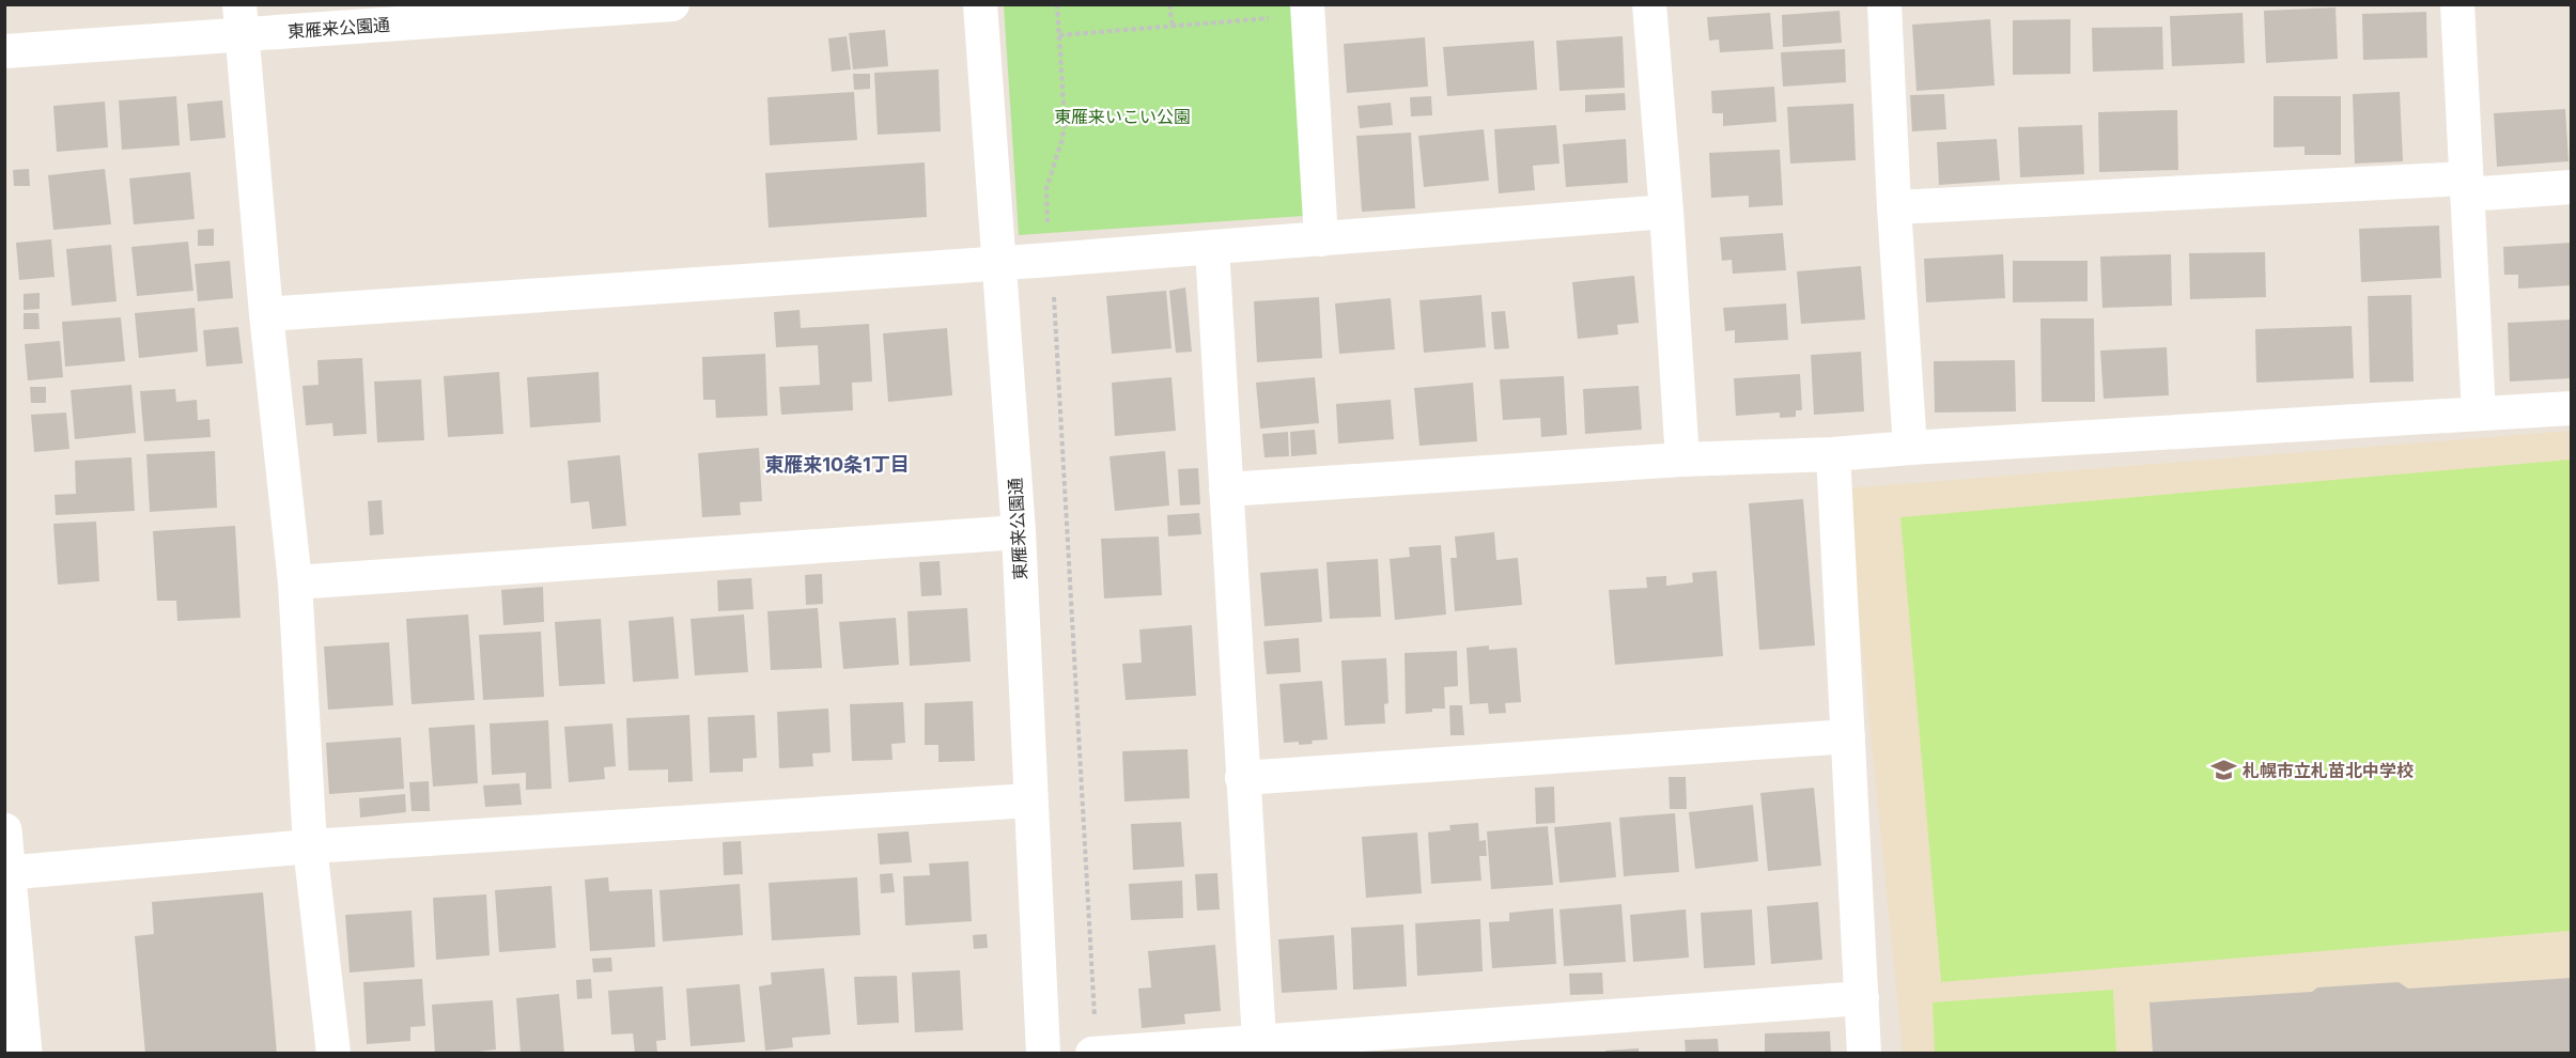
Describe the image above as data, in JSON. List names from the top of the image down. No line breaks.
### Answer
{"streets":{"street":["東雁来公園通"]},"districts":["東雁来10条1丁目"],"parks":["東雁来いこい公園"],"places":{"school or university":["札幌市立札苗北中学校"]}}
